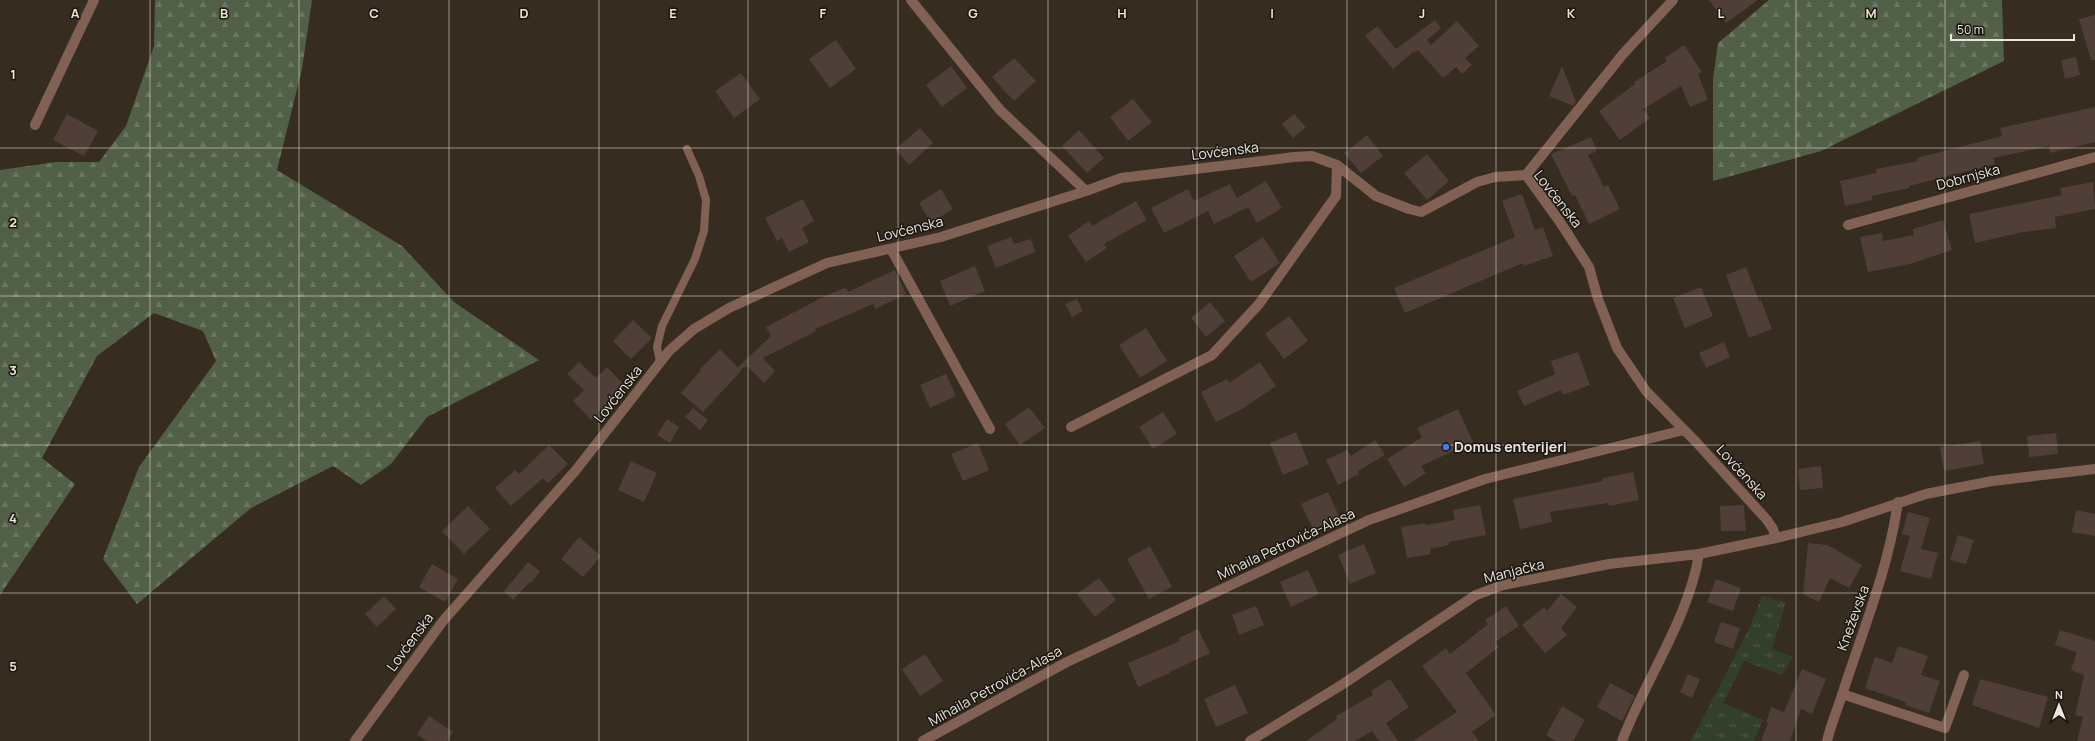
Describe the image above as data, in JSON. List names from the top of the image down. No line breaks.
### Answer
{"streets":{"street":["Lovćenska","Dobrnjska","Mihaila Petrovića-Alasa","Manjačka","Kneževska"]},"crossings":[["Lovćenska","Mihaila Petrovića-Alasa"],["Lovćenska","Manjačka"]],"places":["Domus enterijeri"],"scale_bar":"50 m","north":"top","grid":{"columns":["A","B","C","D","E","F","G","H","I","J","K","L","M"],"rows":["1","2","3","4","5"]}}
